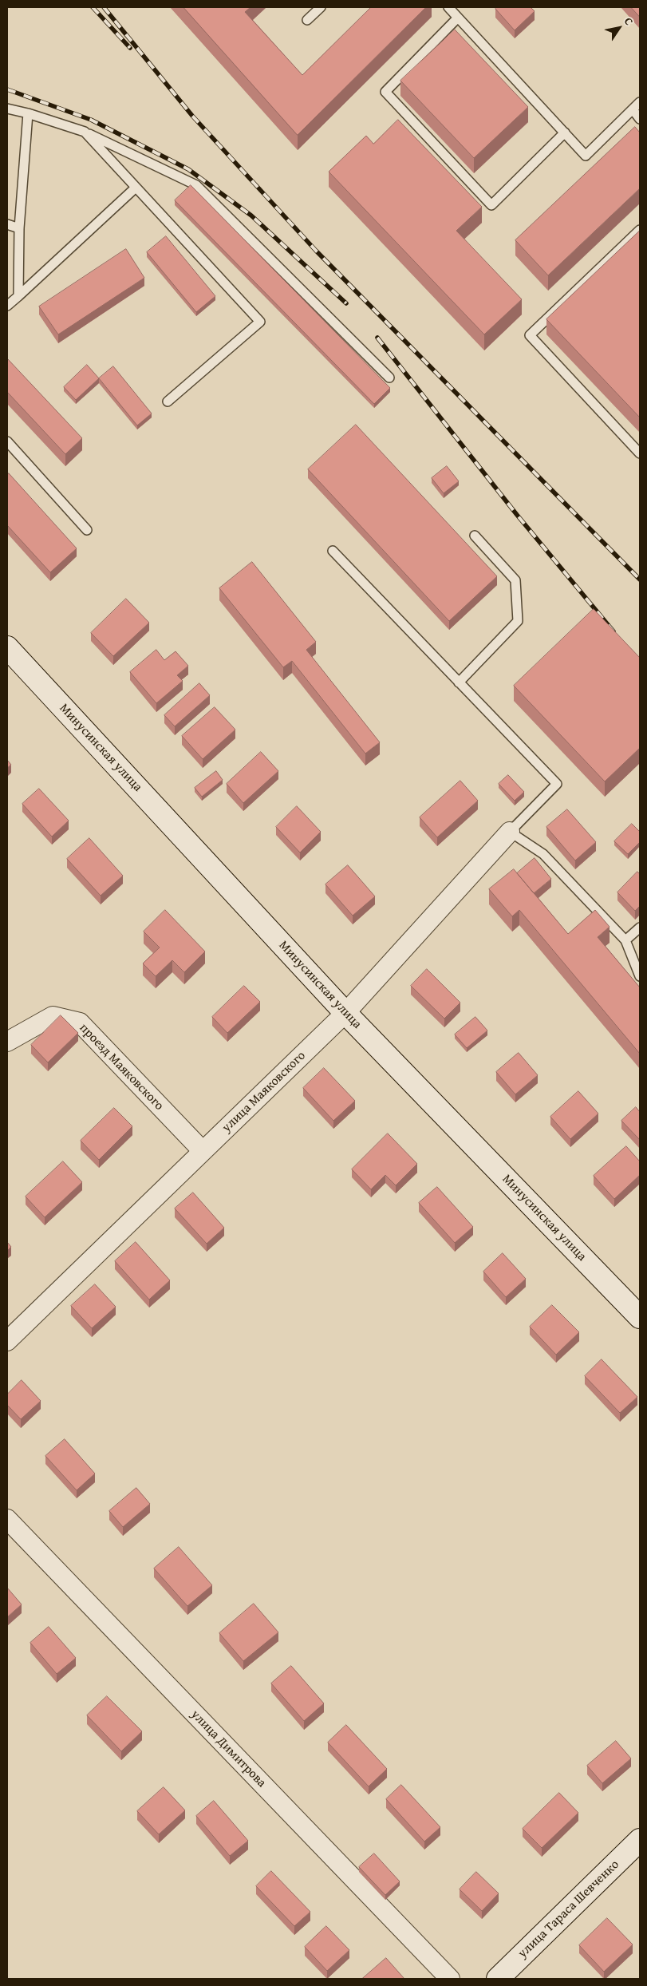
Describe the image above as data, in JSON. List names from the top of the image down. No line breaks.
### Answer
{"streets":{"street":["Минусинская улица","проезд Маяковского","улица Маяковского","улица Димитрова","улица Тараса Шевченко"]},"crossings":[["Минусинская улица","улица Маяковского"],["проезд Маяковского","улица Маяковского"]],"north":"top right"}
